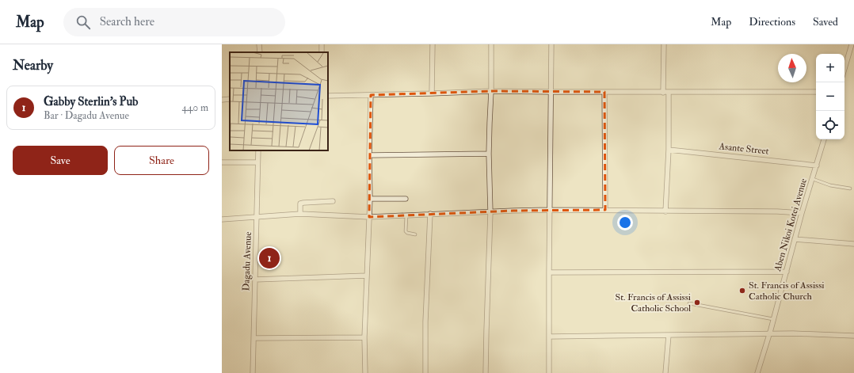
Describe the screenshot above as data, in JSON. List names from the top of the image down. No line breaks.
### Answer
{"streets":{"street":["Asante Street","Aben Nikoi Kotei Avenue","Dagadu Avenue"]},"crossings":[["Asante Street","Aben Nikoi Kotei Avenue"]],"places":["St. Francis of Assissi Catholic Church","St. Francis of Assissi Catholic School"],"north":"top","page":{"header":"Map","search":"Search here","nav":["Map","Directions","Saved"],"heading":"Nearby","map_buttons":["+","−"],"list":[{"mark":"1","name":"Gabby Sterlin's Pub","note":"Bar · Dagadu Avenue","value":"440 m"}],"buttons":["Save","Share"],"pins":"1"}}
